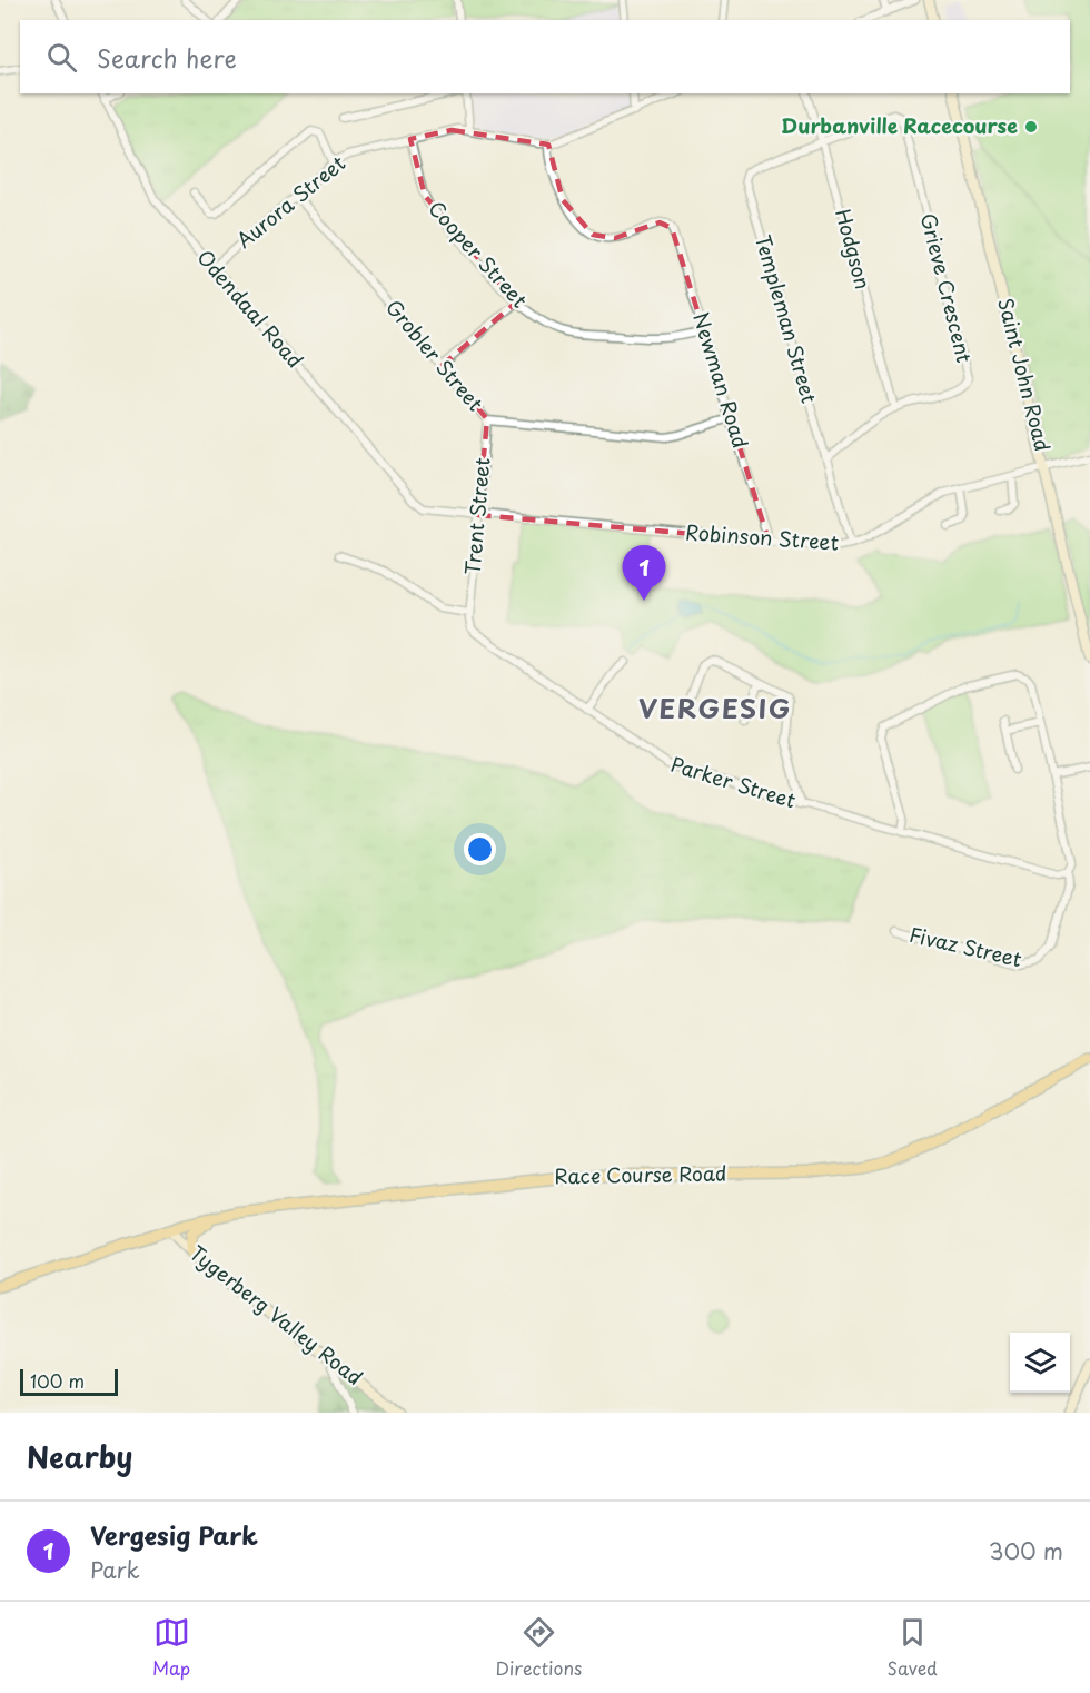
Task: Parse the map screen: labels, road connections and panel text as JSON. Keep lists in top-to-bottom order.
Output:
{
  "streets": {
    "main road": ["Saint John Road", "Race Course Road", "Tygerberg Valley Road"],
    "street": [
      "Aurora Street",
      "Hodgson",
      "Cooper Street",
      "Grieve Crescent",
      "Odendaal Road",
      "Templeman Street",
      "Grobler Street",
      "Newman Road",
      "Trent Street",
      "Robinson Street",
      "Parker Street",
      "Fivaz Street"
    ]
  },
  "crossings": [
    ["Aurora Street", "Cooper Street"],
    ["Aurora Street", "Odendaal Road"],
    ["Aurora Street", "Grobler Street"],
    ["Aurora Street", "Newman Road"],
    ["Hodgson", "Grieve Crescent"],
    ["Hodgson", "Templeman Street"],
    ["Cooper Street", "Newman Road"],
    ["Grieve Crescent", "Templeman Street"],
    ["Odendaal Road", "Robinson Street"],
    ["Templeman Street", "Robinson Street"],
    ["Grobler Street", "Newman Road"],
    ["Grobler Street", "Trent Street"],
    ["Saint John Road", "Robinson Street"],
    ["Newman Road", "Robinson Street"],
    ["Trent Street", "Robinson Street"],
    ["Trent Street", "Parker Street"],
    ["Parker Street", "Fivaz Street"],
    ["Race Course Road", "Tygerberg Valley Road"]
  ],
  "districts": ["VERGESIG"],
  "places": ["Durbanville Racecourse"],
  "scale_bar": "100 m",
  "page": {
    "search": "Search here",
    "pins": "1",
    "scale": "100 m",
    "heading": "Nearby",
    "list": [
      {
        "mark": "1",
        "name": "Vergesig Park",
        "note": "Park",
        "value": "300 m"
      }
    ],
    "nav": ["Map", "Directions", "Saved"]
  }
}
